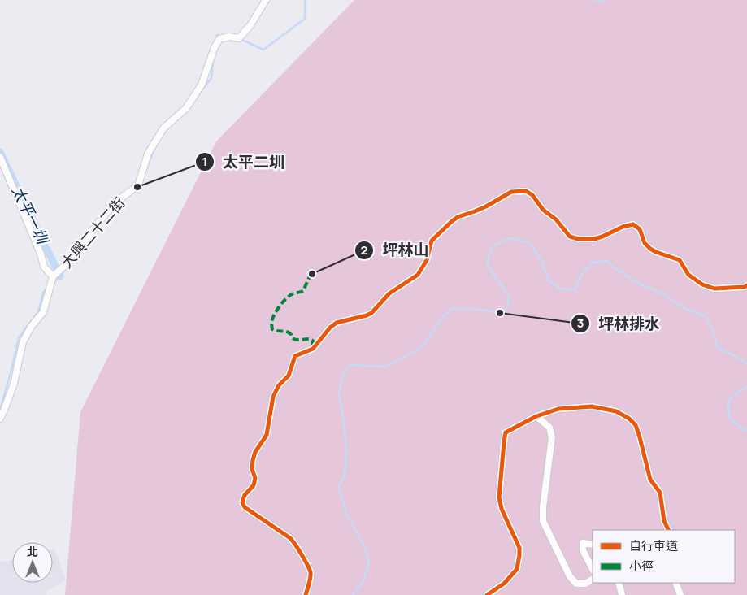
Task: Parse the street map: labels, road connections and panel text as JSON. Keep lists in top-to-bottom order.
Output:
{
  "streets": {
    "street": ["大興二十二街"]
  },
  "water": ["太平一圳"],
  "places": ["太平二圳", "坪林山", "坪林排水"],
  "legend": ["自行車道", "小徑"],
  "north": "top"
}
